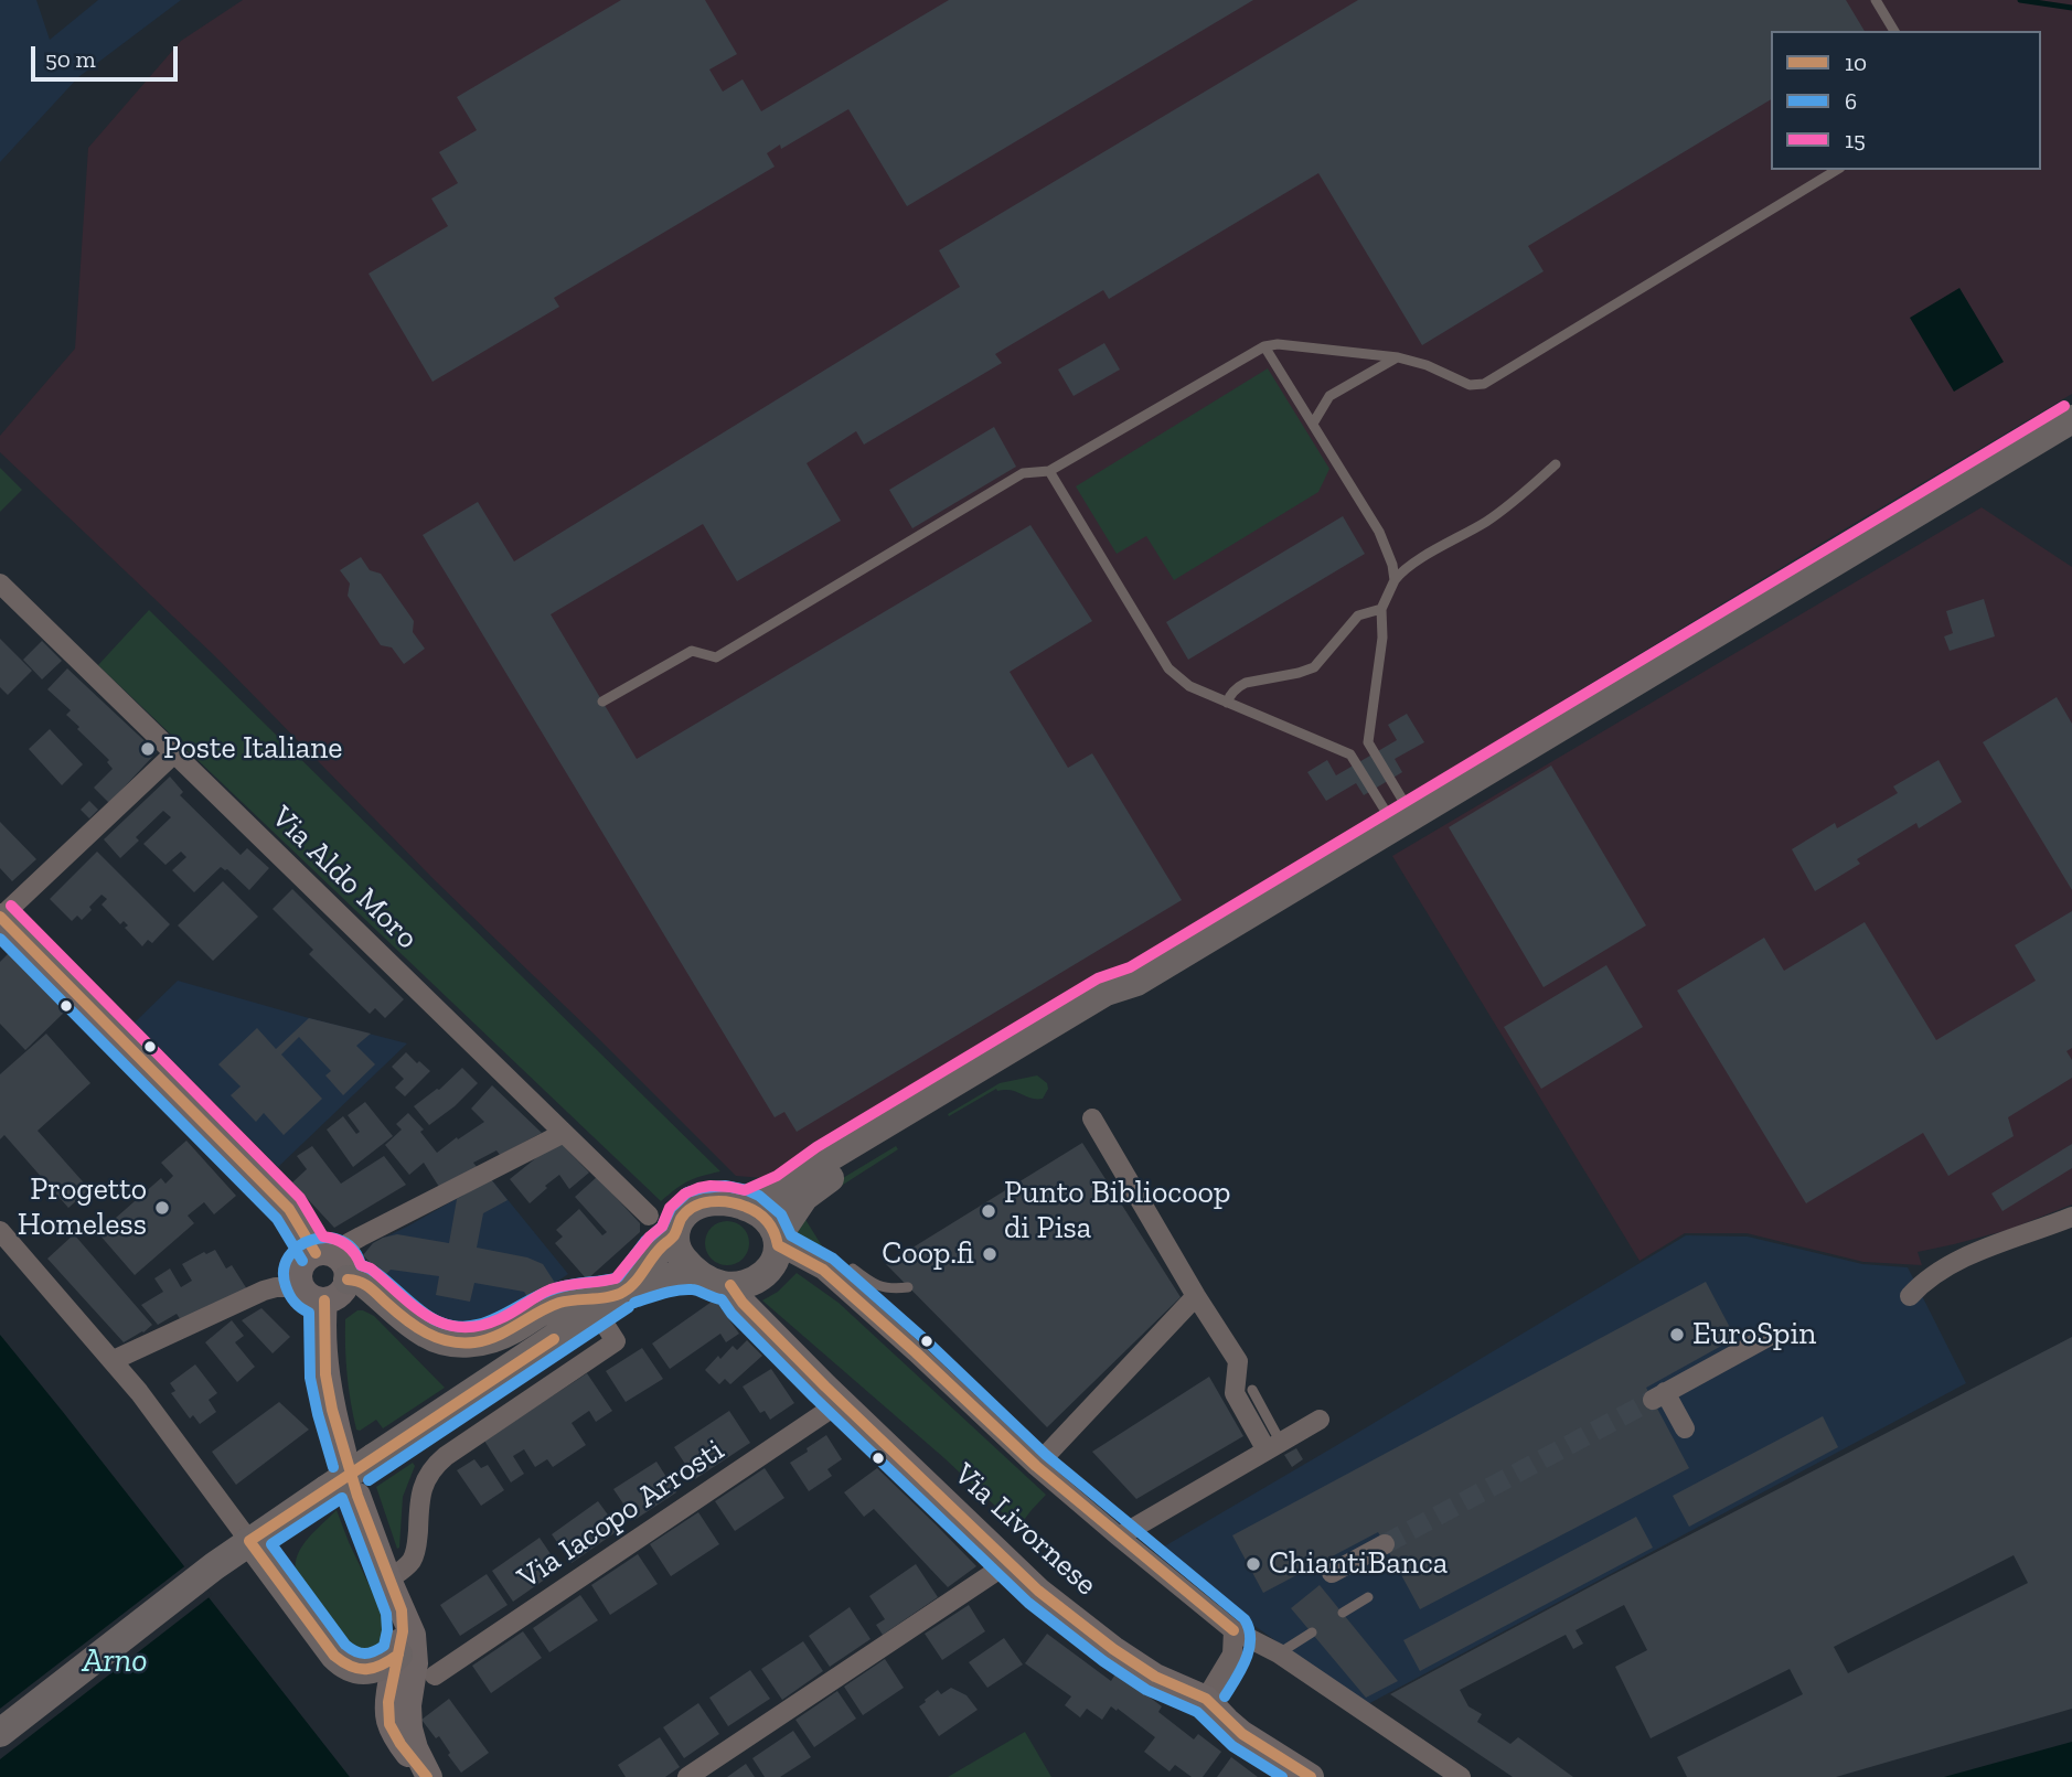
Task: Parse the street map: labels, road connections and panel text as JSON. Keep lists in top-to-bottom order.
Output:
{
  "streets": {
    "main road": ["Via Livornese"],
    "street": ["Via Aldo Moro", "Via Iacopo Arrosti"]
  },
  "crossings": [
    ["Via Iacopo Arrosti", "Via Livornese"]
  ],
  "water": ["Arno"],
  "places": [
    "Poste Italiane",
    "Progetto Homeless",
    "Punto Bibliocoop di Pisa",
    "Coop.fi",
    "EuroSpin",
    "ChiantiBanca"
  ],
  "lines": ["transit line 15", "transit line 10", "transit line 6"],
  "legend": ["10", "6", "15"],
  "scale_bar": "50 m"
}
